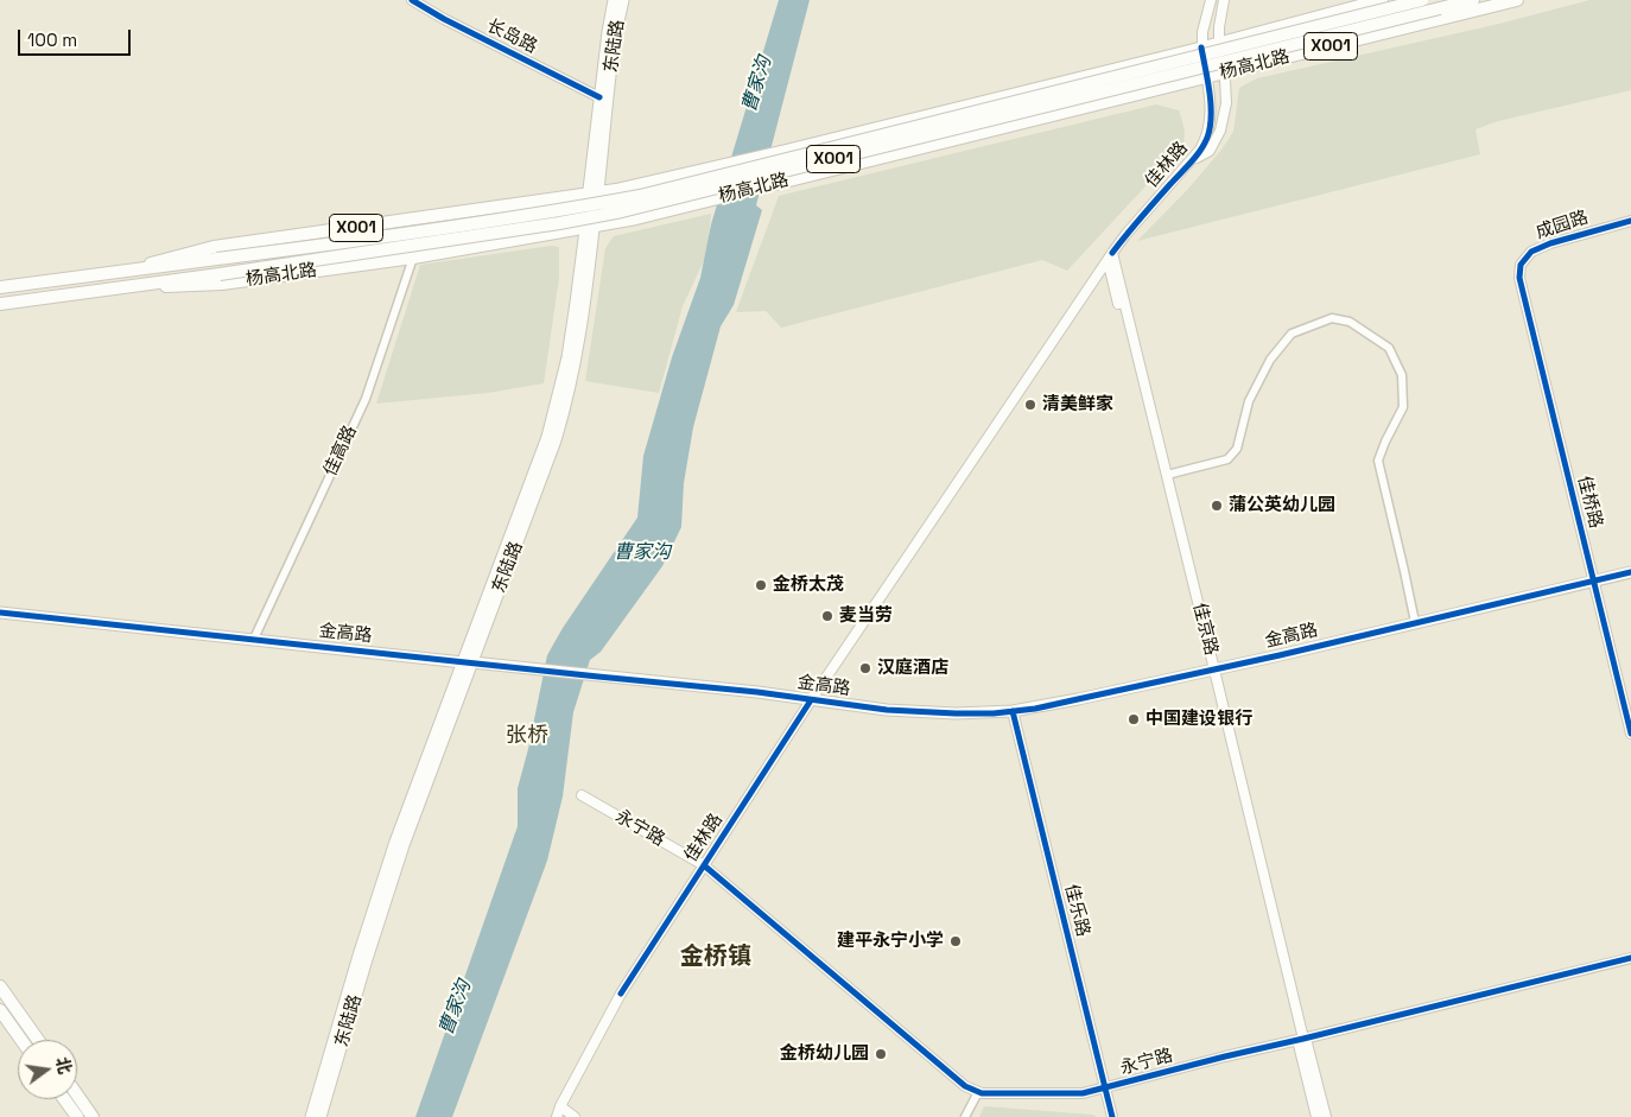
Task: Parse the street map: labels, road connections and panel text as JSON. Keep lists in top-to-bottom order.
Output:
{
  "streets": {
    "main road": [
      "东陆路",
      "X001",
      "杨高北路",
      "金高路"
    ],
    "street": [
      "长岛路",
      "佳林路",
      "成园路",
      "佳高路",
      "佳桥路",
      "佳京路",
      "永宁路",
      "佳乐路"
    ]
  },
  "crossings": [
    ["长岛路", "东陆路"],
    ["东陆路", "杨高北路"],
    ["东陆路", "金高路"],
    ["杨高北路", "佳林路"],
    ["杨高北路", "佳高路"],
    ["佳林路", "佳京路"],
    ["佳林路", "金高路"],
    ["佳林路", "永宁路"],
    ["成园路", "佳桥路"],
    ["佳高路", "金高路"],
    ["佳桥路", "金高路"],
    ["佳京路", "金高路"],
    ["佳京路", "永宁路"],
    ["金高路", "佳乐路"],
    ["永宁路", "佳乐路"]
  ],
  "districts": ["张桥", "金桥镇"],
  "water": ["曹家沟"],
  "places": [
    "清美鲜家",
    "蒲公英幼儿园",
    "金桥太茂",
    "麦当劳",
    "汉庭酒店",
    "中国建设银行",
    "建平永宁小学",
    "金桥幼儿园"
  ],
  "scale_bar": "100 m",
  "north": "right"
}
